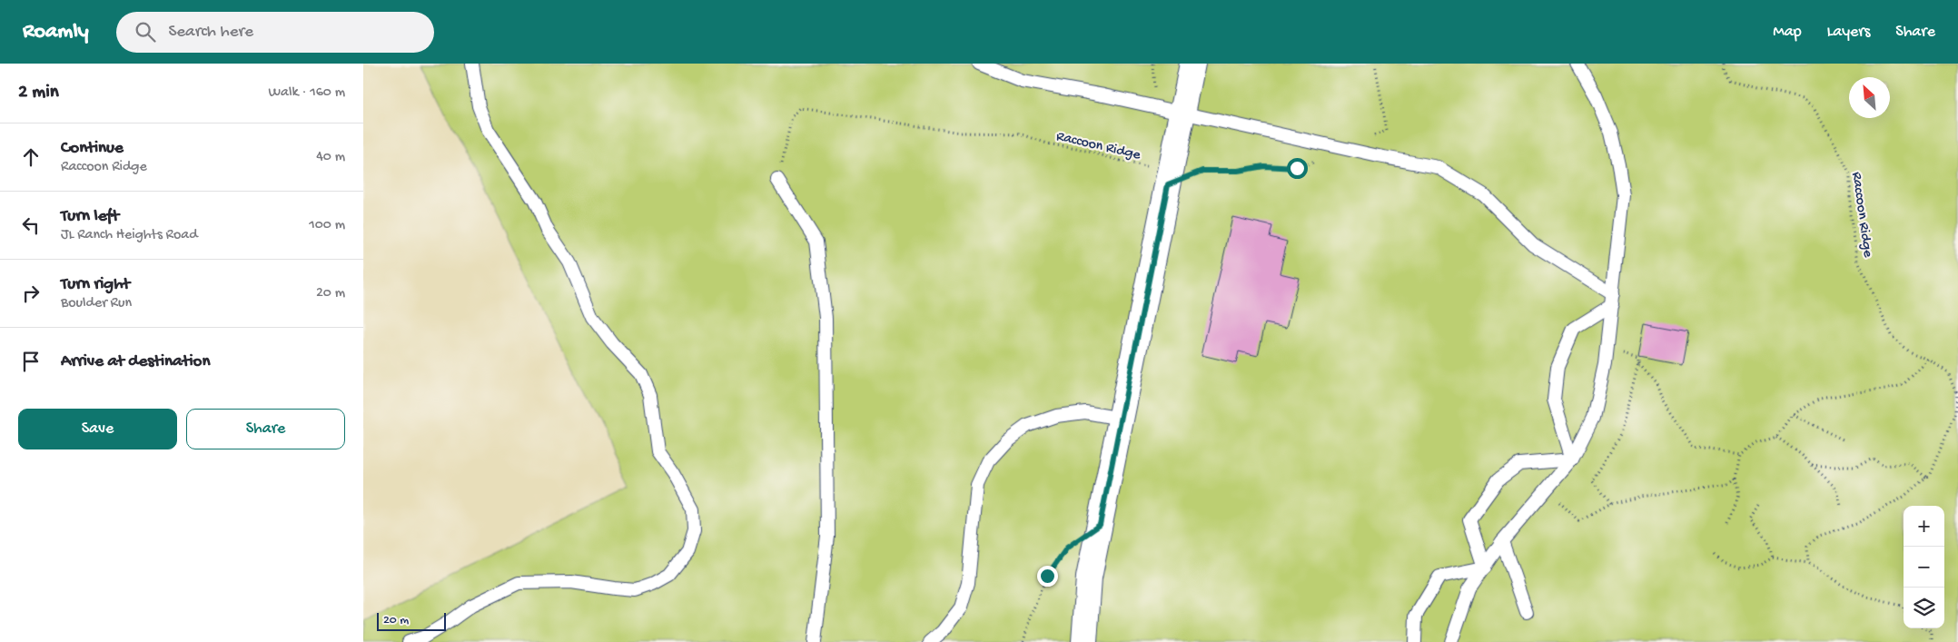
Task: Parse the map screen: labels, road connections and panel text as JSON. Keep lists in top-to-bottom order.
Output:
{
  "streets": {
    "path": ["Raccoon Ridge"]
  },
  "scale_bar": "20 m",
  "north": "top left",
  "page": {
    "header": "Roamly",
    "search": "Search here",
    "nav": ["Map", "Layers", "Share"],
    "heading": ["2 min", "Walk · 160 m"],
    "list": [
      ["Continue", "Raccoon Ridge", "40 m"],
      ["Turn left", "JL Ranch Heights Road", "100 m"],
      ["Turn right", "Boulder Run", "20 m"],
      "Arrive at destination"
    ],
    "buttons": ["Save", "Share"],
    "map_buttons": ["+", "−"],
    "scale": "20 m"
  }
}
